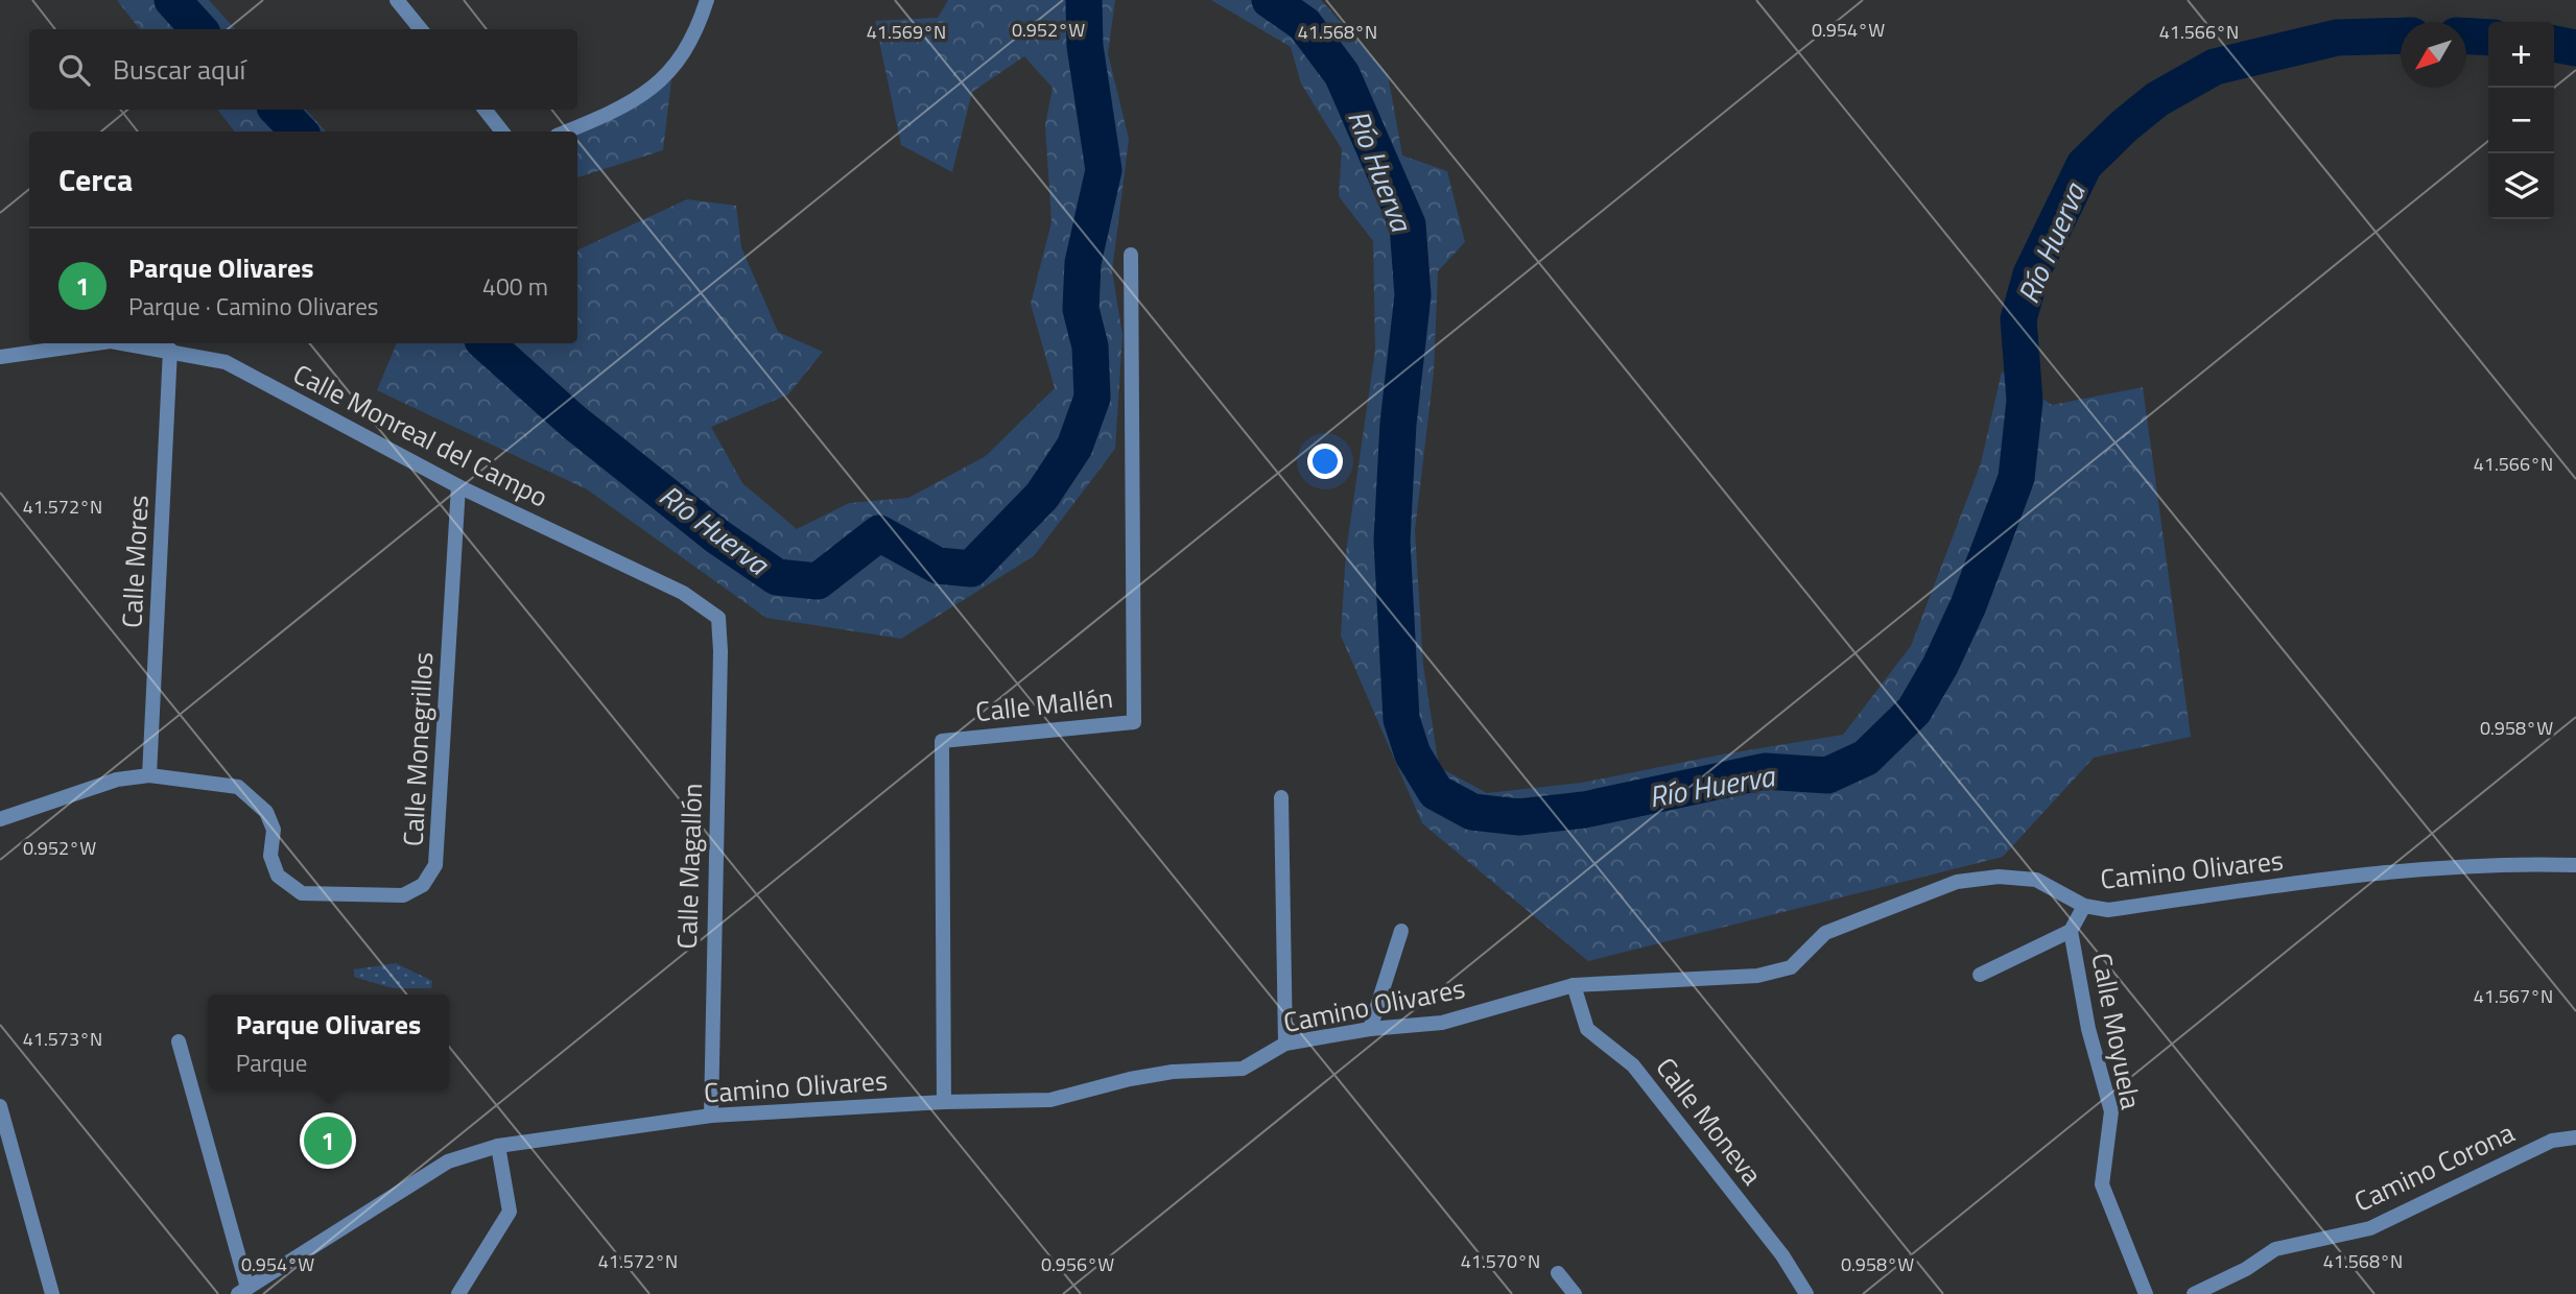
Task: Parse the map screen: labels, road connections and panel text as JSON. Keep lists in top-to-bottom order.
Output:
{
  "streets": {
    "street": [
      "Calle Monreal del Campo",
      "Calle Mores",
      "Calle Mallén",
      "Calle Monegrillos",
      "Calle Magallón",
      "Camino Olivares",
      "Calle Moyuela",
      "Calle Moneva",
      "Camino Corona"
    ]
  },
  "crossings": [
    ["Calle Monreal del Campo", "Calle Mores"],
    ["Calle Monreal del Campo", "Calle Monegrillos"],
    ["Calle Monreal del Campo", "Calle Magallón"],
    ["Calle Mores", "Calle Monegrillos"],
    ["Calle Mallén", "Camino Olivares"],
    ["Calle Magallón", "Camino Olivares"],
    ["Camino Olivares", "Calle Moyuela"],
    ["Camino Olivares", "Calle Moneva"]
  ],
  "water": ["Río Huerva"],
  "north": "bottom left",
  "page": {
    "map_buttons": ["+", "−"],
    "search": "Buscar aquí",
    "heading": "Cerca",
    "list": [
      {
        "mark": "1",
        "name": "Parque Olivares",
        "note": "Parque · Camino Olivares",
        "value": "400 m"
      }
    ],
    "popup": ["Parque Olivares", "Parque"],
    "pins": "1"
  },
  "coordinates": [
    "0.952°W",
    "0.954°W",
    "41.569°N",
    "41.568°N",
    "41.566°N",
    "41.572°N",
    "0.958°W",
    "41.567°N",
    "41.573°N",
    "41.570°N",
    "0.956°W"
  ]
}
